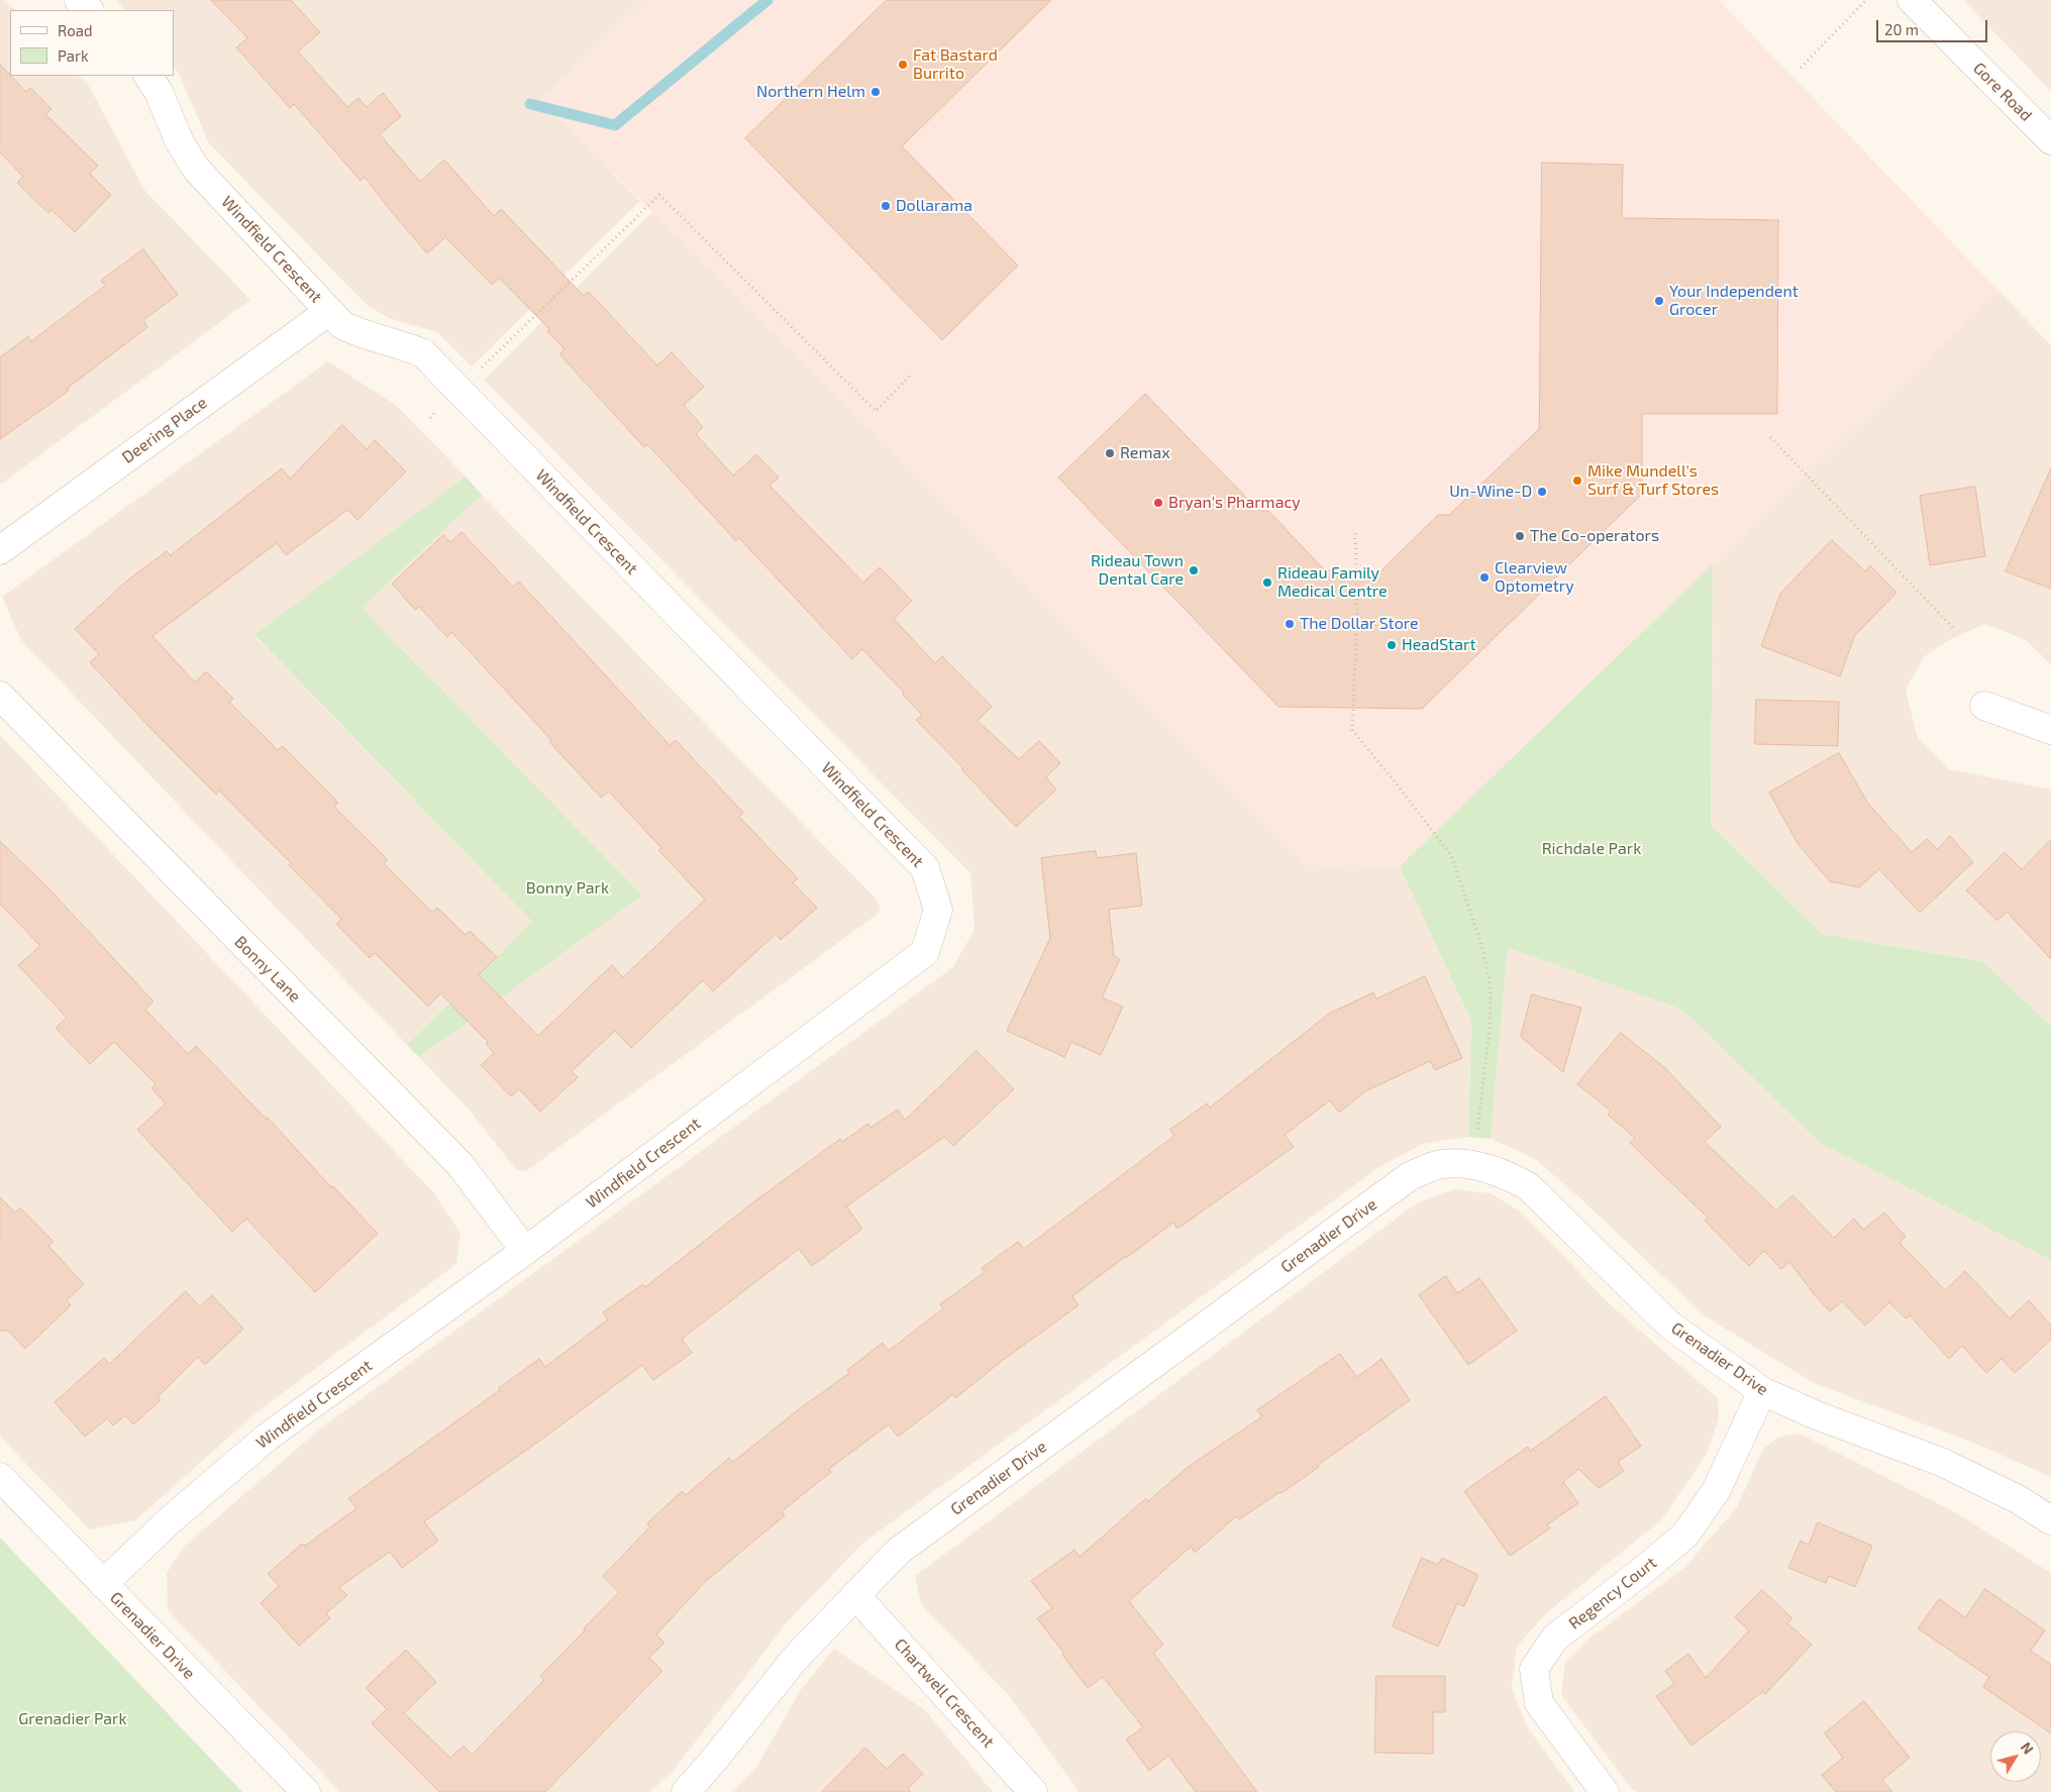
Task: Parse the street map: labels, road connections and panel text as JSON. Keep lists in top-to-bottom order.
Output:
{
  "streets": {
    "street": [
      "Gore Road",
      "Windfield Crescent",
      "Deering Place",
      "Bonny Lane",
      "Grenadier Drive",
      "Regency Court",
      "Chartwell Crescent"
    ]
  },
  "crossings": [
    ["Windfield Crescent", "Deering Place"],
    ["Windfield Crescent", "Bonny Lane"],
    ["Windfield Crescent", "Grenadier Drive"],
    ["Grenadier Drive", "Regency Court"],
    ["Grenadier Drive", "Chartwell Crescent"]
  ],
  "parks": ["Richdale Park", "Bonny Park", "Grenadier Park"],
  "places": [
    "Fat Bastard Burrito",
    "Northern Helm",
    "Dollarama",
    "Your Independent Grocer",
    "Remax",
    "Mike Mundell's Surf & Turf Stores",
    "Un-Wine-D",
    "Bryan's Pharmacy",
    "The Co-operators",
    "Rideau Town Dental Care",
    "Clearview Optometry",
    "Rideau Family Medical Centre",
    "The Dollar Store",
    "HeadStart"
  ],
  "legend": ["Road", "Park"],
  "scale_bar": "20 m",
  "north": "top right"
}
